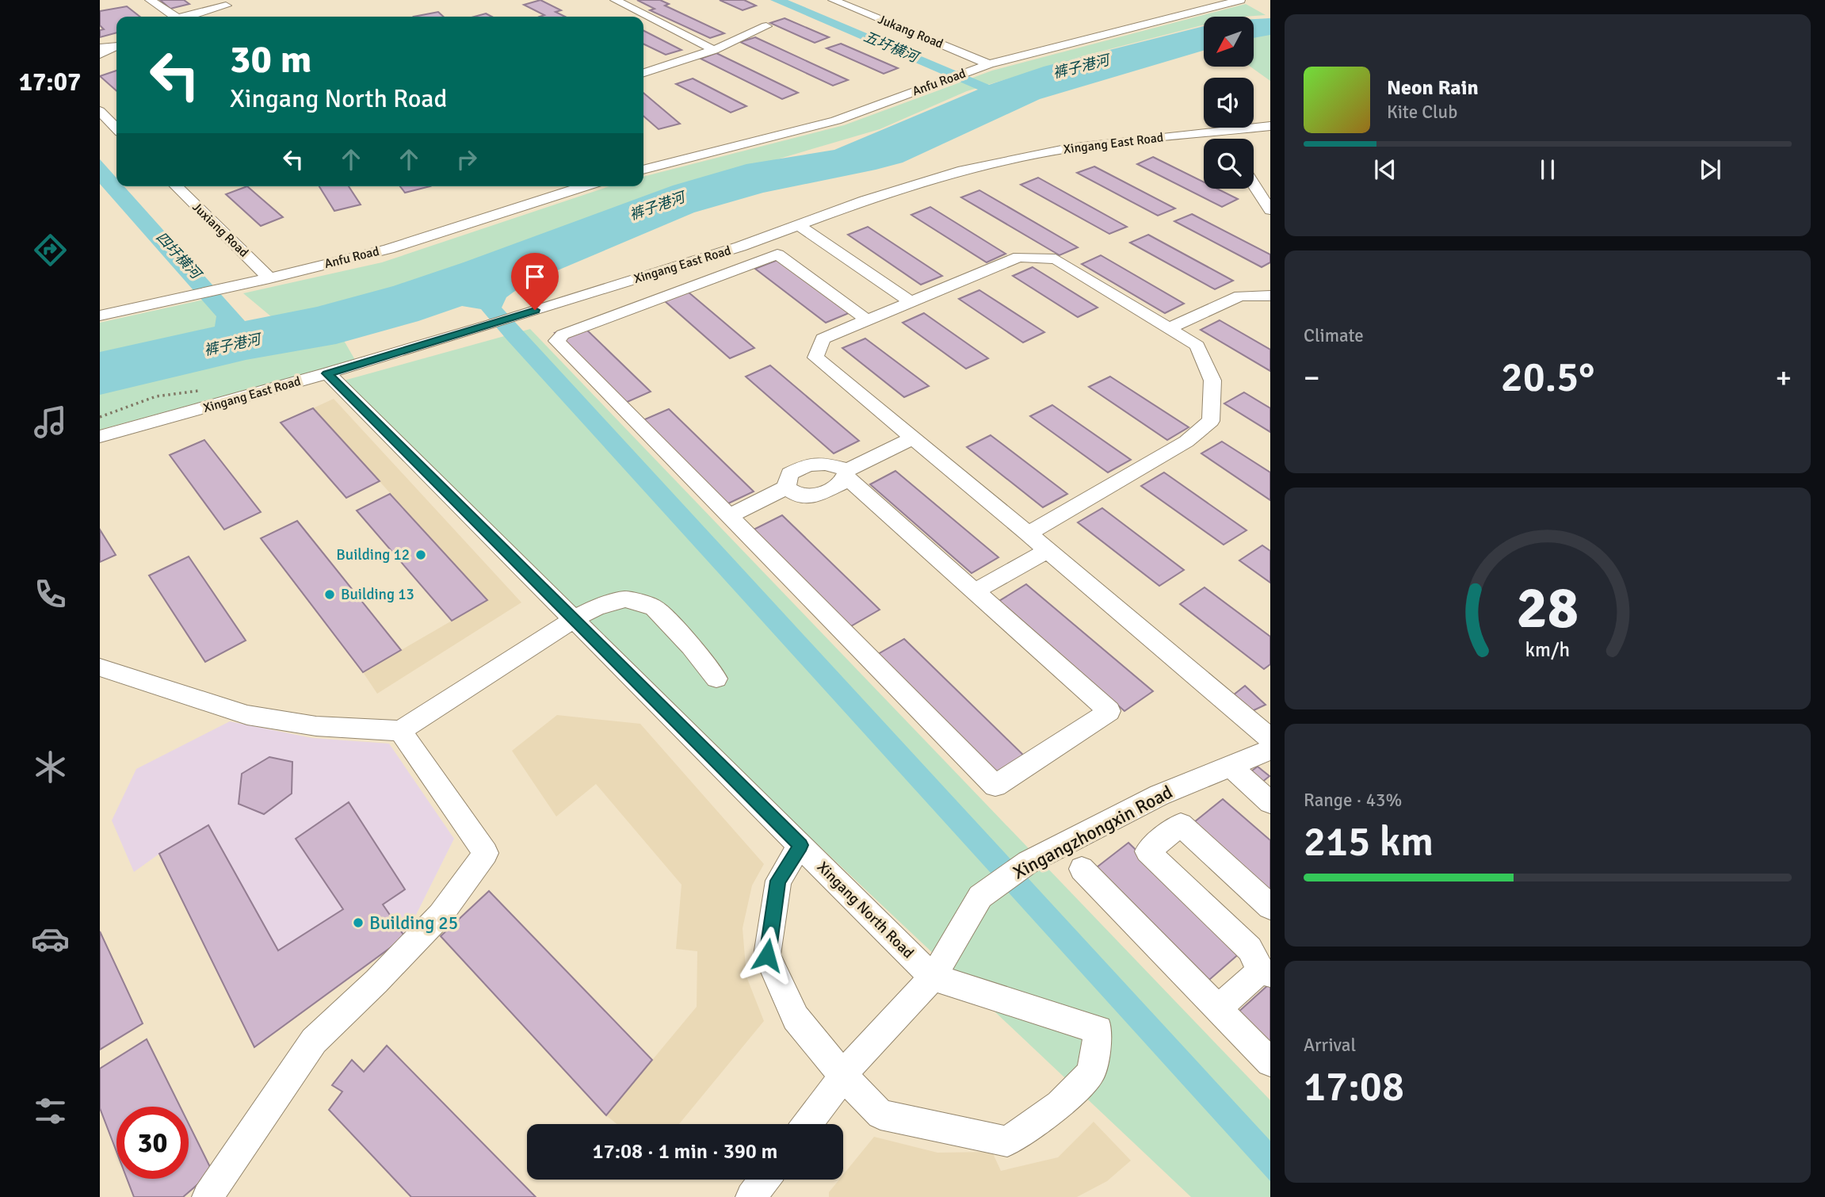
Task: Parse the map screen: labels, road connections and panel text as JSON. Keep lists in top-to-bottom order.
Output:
{
  "streets": {
    "street": [
      "Jukang Road",
      "Anfu Road",
      "Xingang East Road",
      "Juxiang Road",
      "Xingangzhongxin Road",
      "Xingang North Road"
    ]
  },
  "crossings": [
    ["Jukang Road", "Anfu Road"],
    ["Anfu Road", "Juxiang Road"],
    ["Xingang East Road", "Xingang North Road"],
    ["Xingangzhongxin Road", "Xingang North Road"]
  ],
  "water": ["五圩横河", "裤子港河", "四圩横河"],
  "places": ["Building 12", "Building 13", "Building 25"],
  "north": "bottom left",
  "page": {
    "tabs": "17:07",
    "turn": ["30 m", "Xingang North Road"],
    "song": ["Neon Rain", "Kite Club"],
    "tile": [
      "Climate",
      ["Range · 43%", "215 km"],
      ["Arrival", "17:08"]
    ],
    "heat": ["−", "20.5°", "+"],
    "limit": "30",
    "trip": "17:08 · 1 min · 390 m",
    "gauge": ["28", "km/h"]
  }
}
